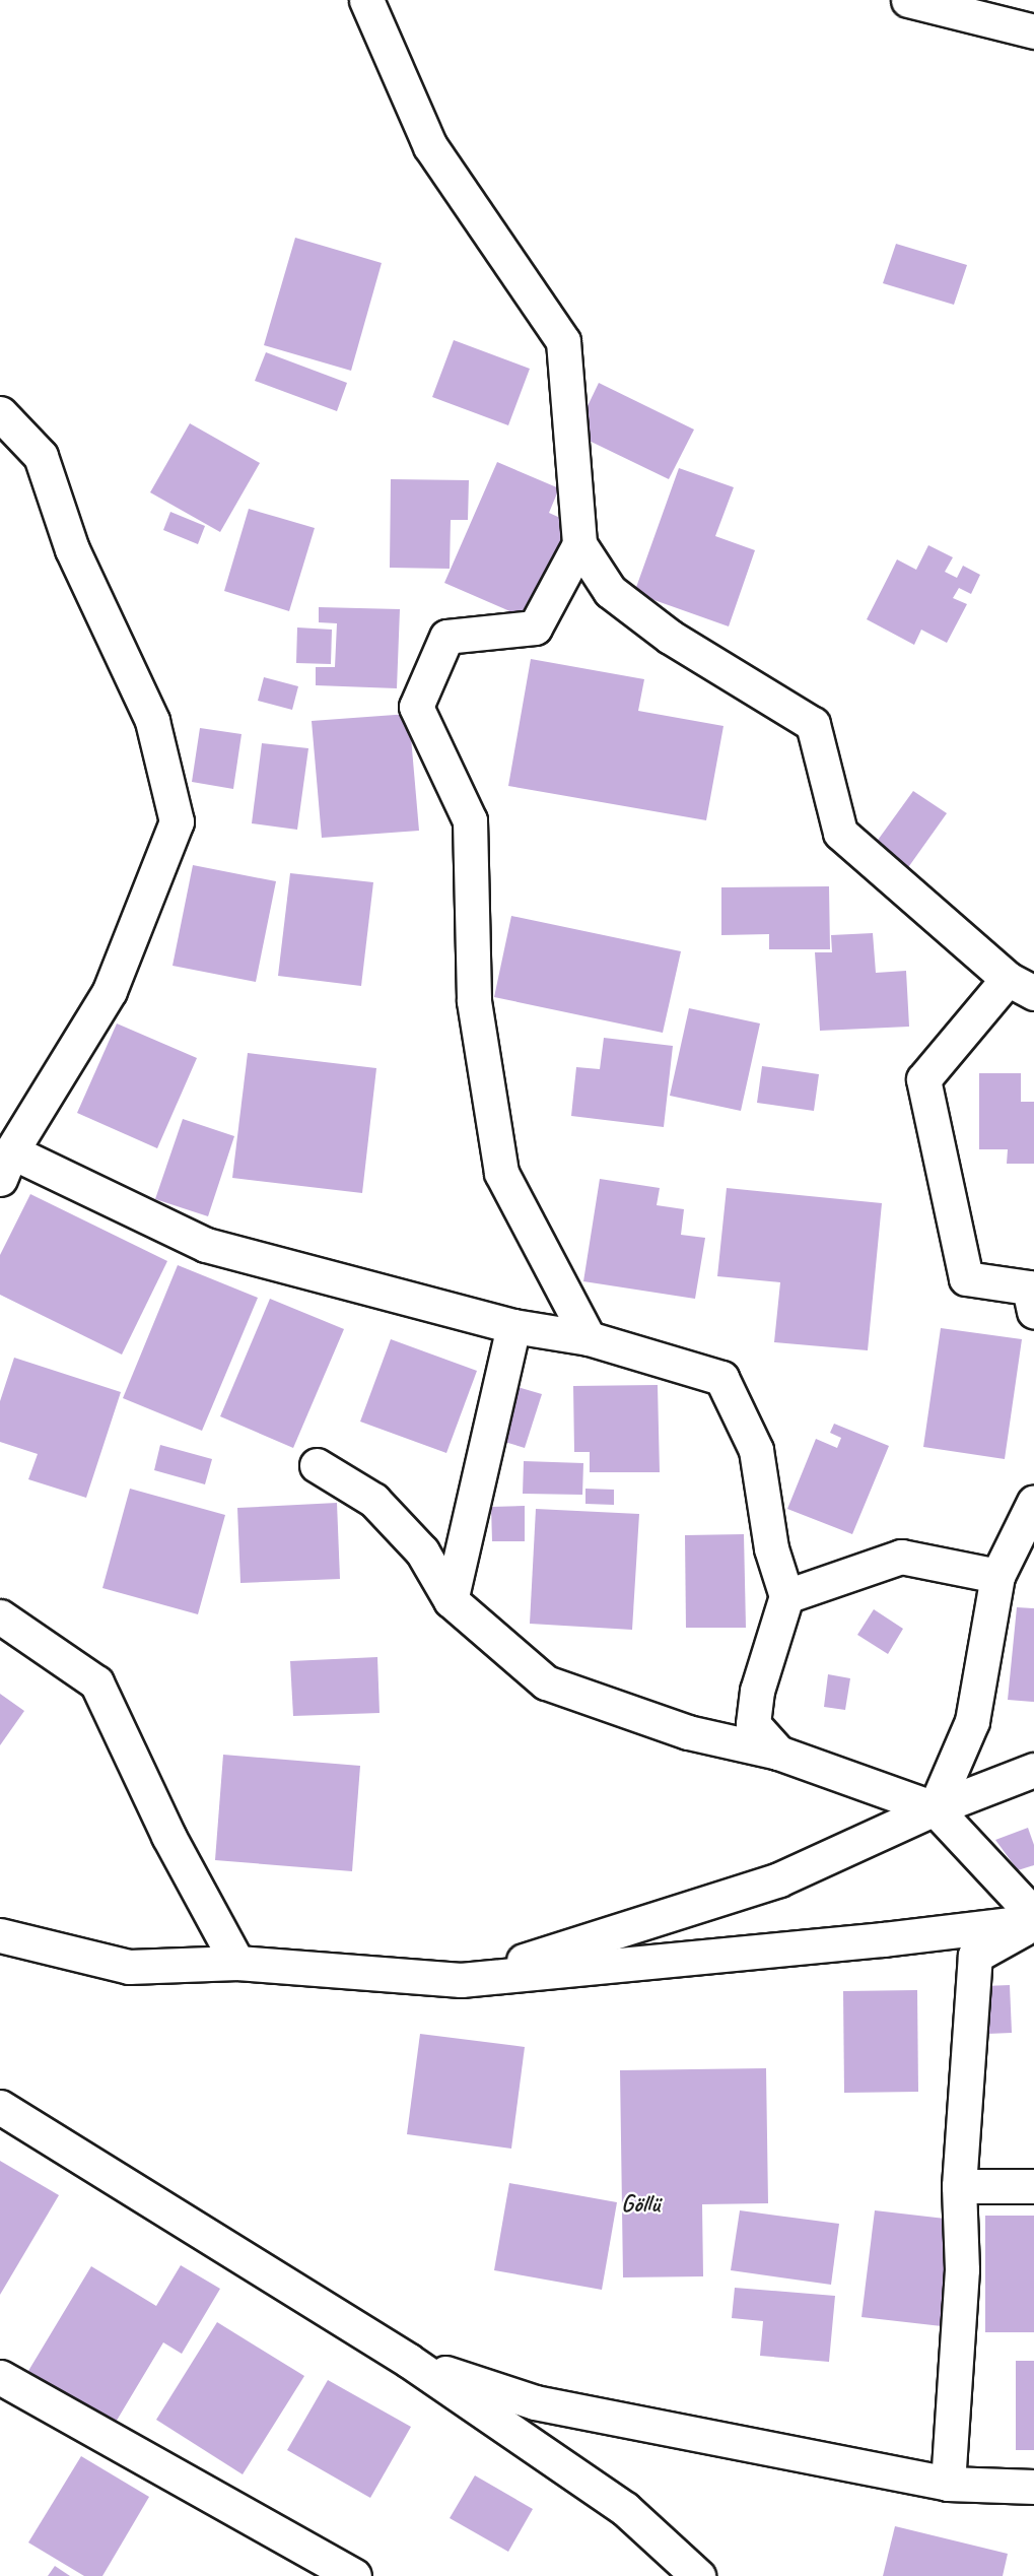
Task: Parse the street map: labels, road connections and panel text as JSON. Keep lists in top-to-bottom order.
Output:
{
  "districts": ["Göllü"]
}
